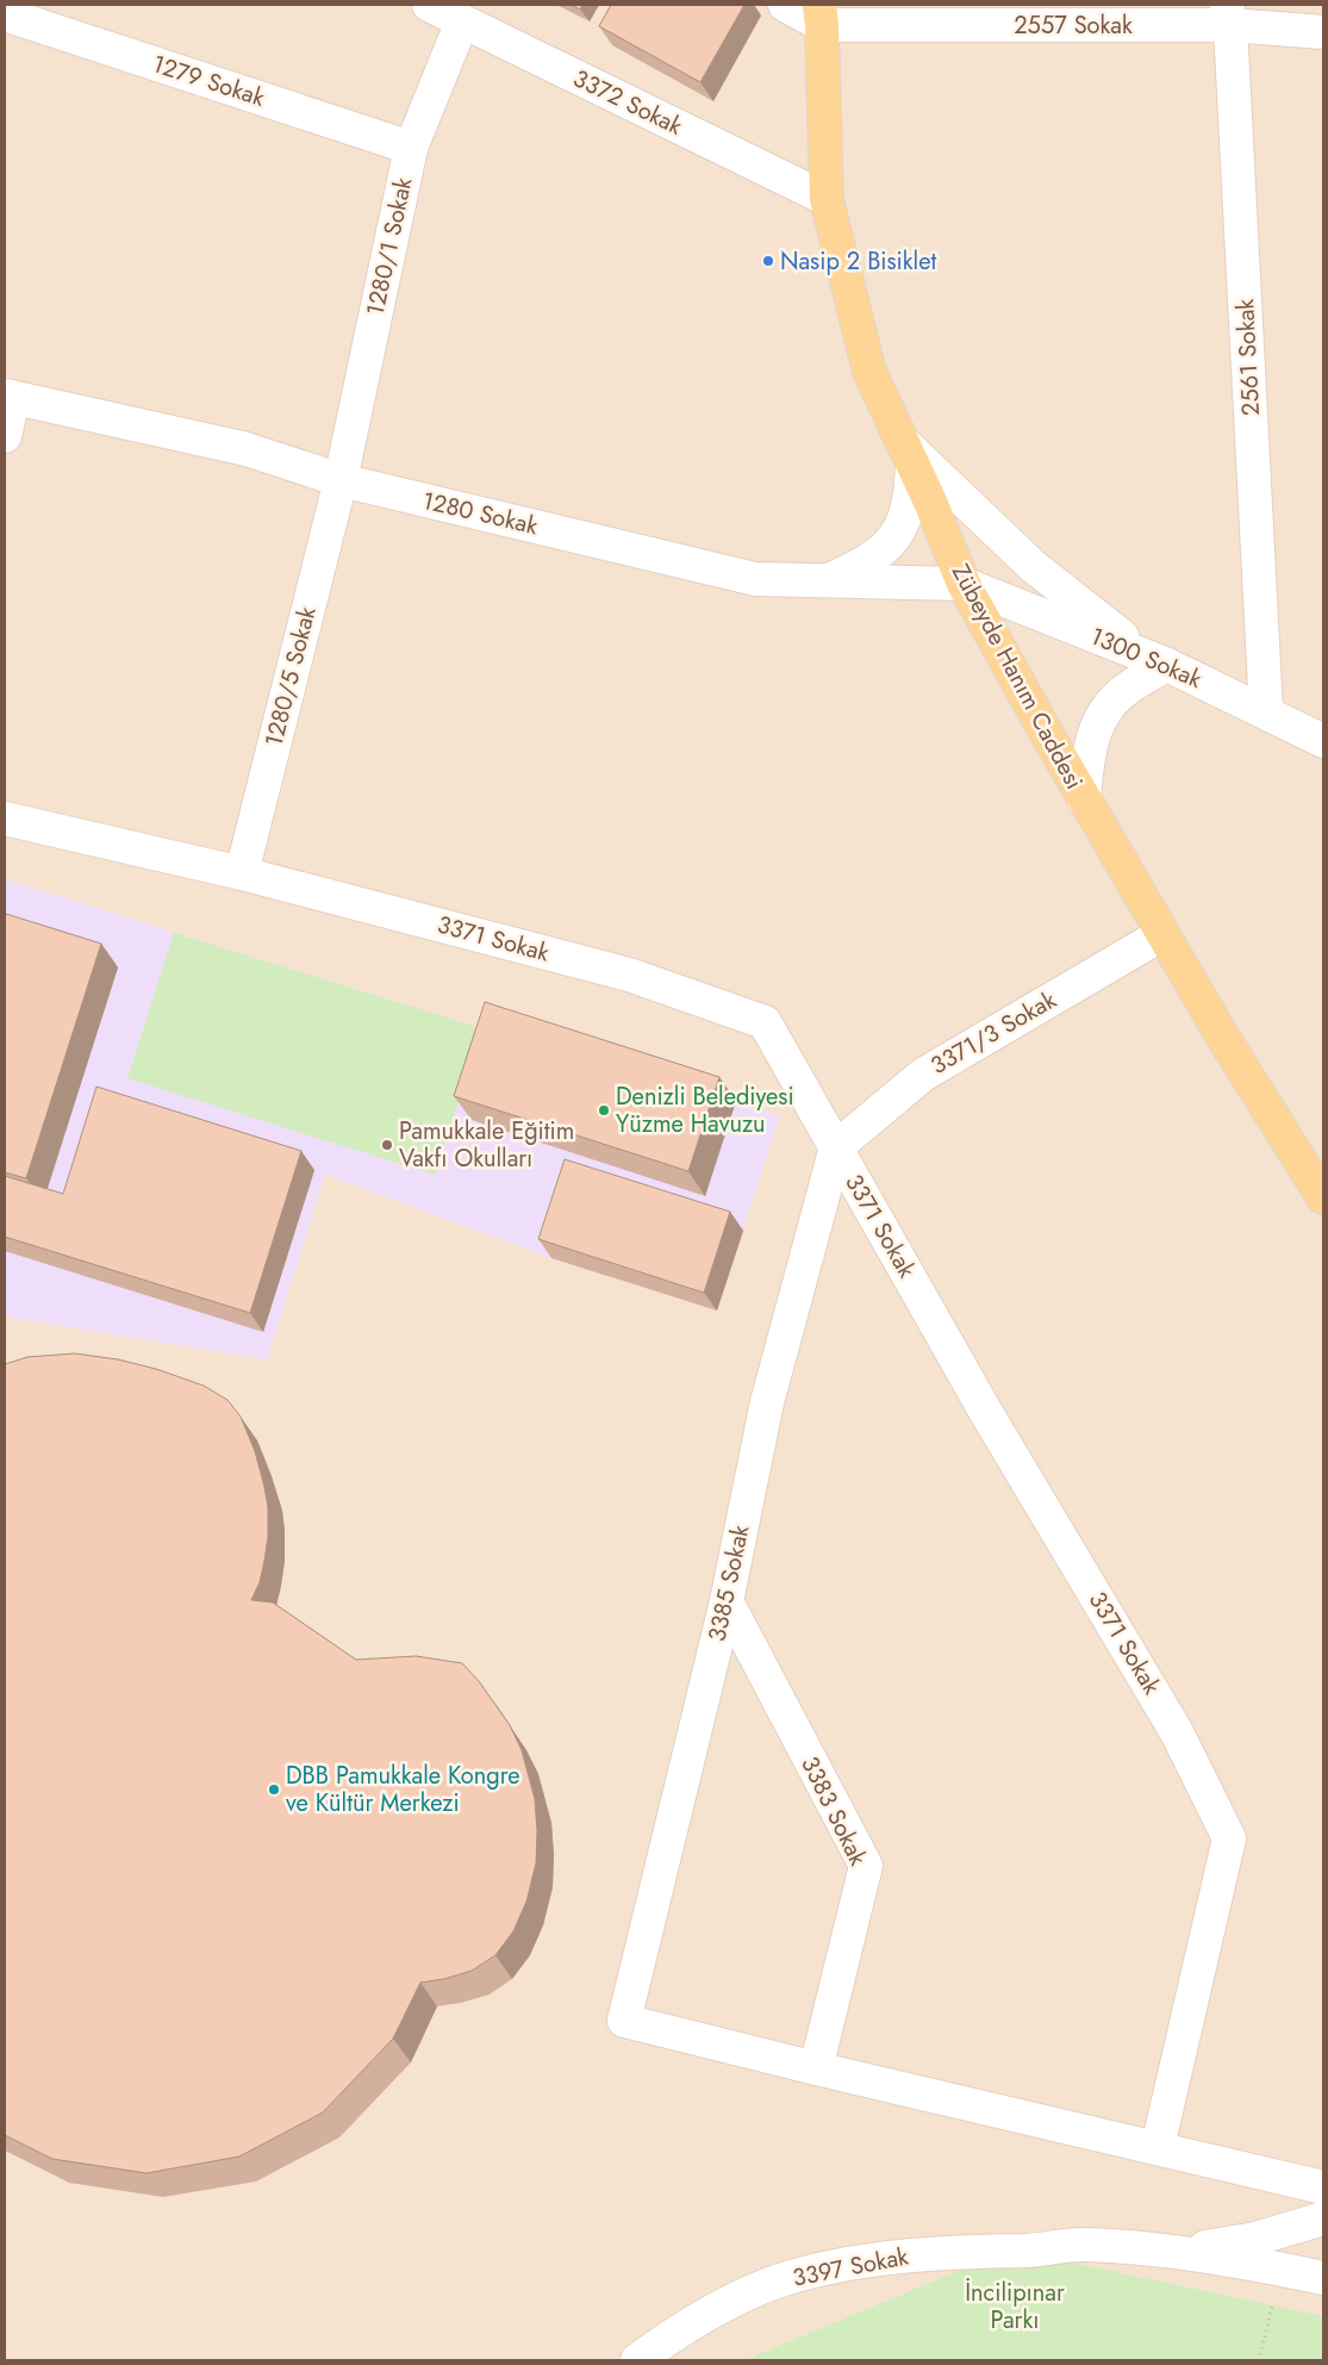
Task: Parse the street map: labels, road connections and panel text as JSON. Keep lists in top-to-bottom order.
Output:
{
  "streets": {
    "main road": ["Zübeyde Hanım Caddesi"],
    "street": [
      "2557 Sokak",
      "1279 Sokak",
      "3372 Sokak",
      "1280/1 Sokak",
      "2561 Sokak",
      "1280 Sokak",
      "1300 Sokak",
      "1280/5 Sokak",
      "3371 Sokak",
      "3371/3 Sokak",
      "3385 Sokak",
      "3383 Sokak",
      "3397 Sokak"
    ]
  },
  "crossings": [
    ["2557 Sokak", "2561 Sokak"],
    ["2557 Sokak", "Zübeyde Hanım Caddesi"],
    ["1279 Sokak", "1280/1 Sokak"],
    ["3372 Sokak", "1280/1 Sokak"],
    ["3372 Sokak", "Zübeyde Hanım Caddesi"],
    ["1280/1 Sokak", "1280 Sokak"],
    ["1280/1 Sokak", "1280/5 Sokak"],
    ["2561 Sokak", "1300 Sokak"],
    ["1280 Sokak", "1300 Sokak"],
    ["1280 Sokak", "1280/5 Sokak"],
    ["1280 Sokak", "Zübeyde Hanım Caddesi"],
    ["1300 Sokak", "Zübeyde Hanım Caddesi"],
    ["1280/5 Sokak", "3371 Sokak"],
    ["Zübeyde Hanım Caddesi", "3371/3 Sokak"],
    ["3371 Sokak", "3371/3 Sokak"],
    ["3371 Sokak", "3385 Sokak"],
    ["3371/3 Sokak", "3385 Sokak"],
    ["3385 Sokak", "3383 Sokak"]
  ],
  "parks": ["İncilipınar Parkı"],
  "places": [
    "Nasip 2 Bisiklet",
    "Denizli Belediyesi Yüzme Havuzu",
    "Pamukkale Eğitim Vakfı Okulları",
    "DBB Pamukkale Kongre ve Kültür Merkezi"
  ]
}
